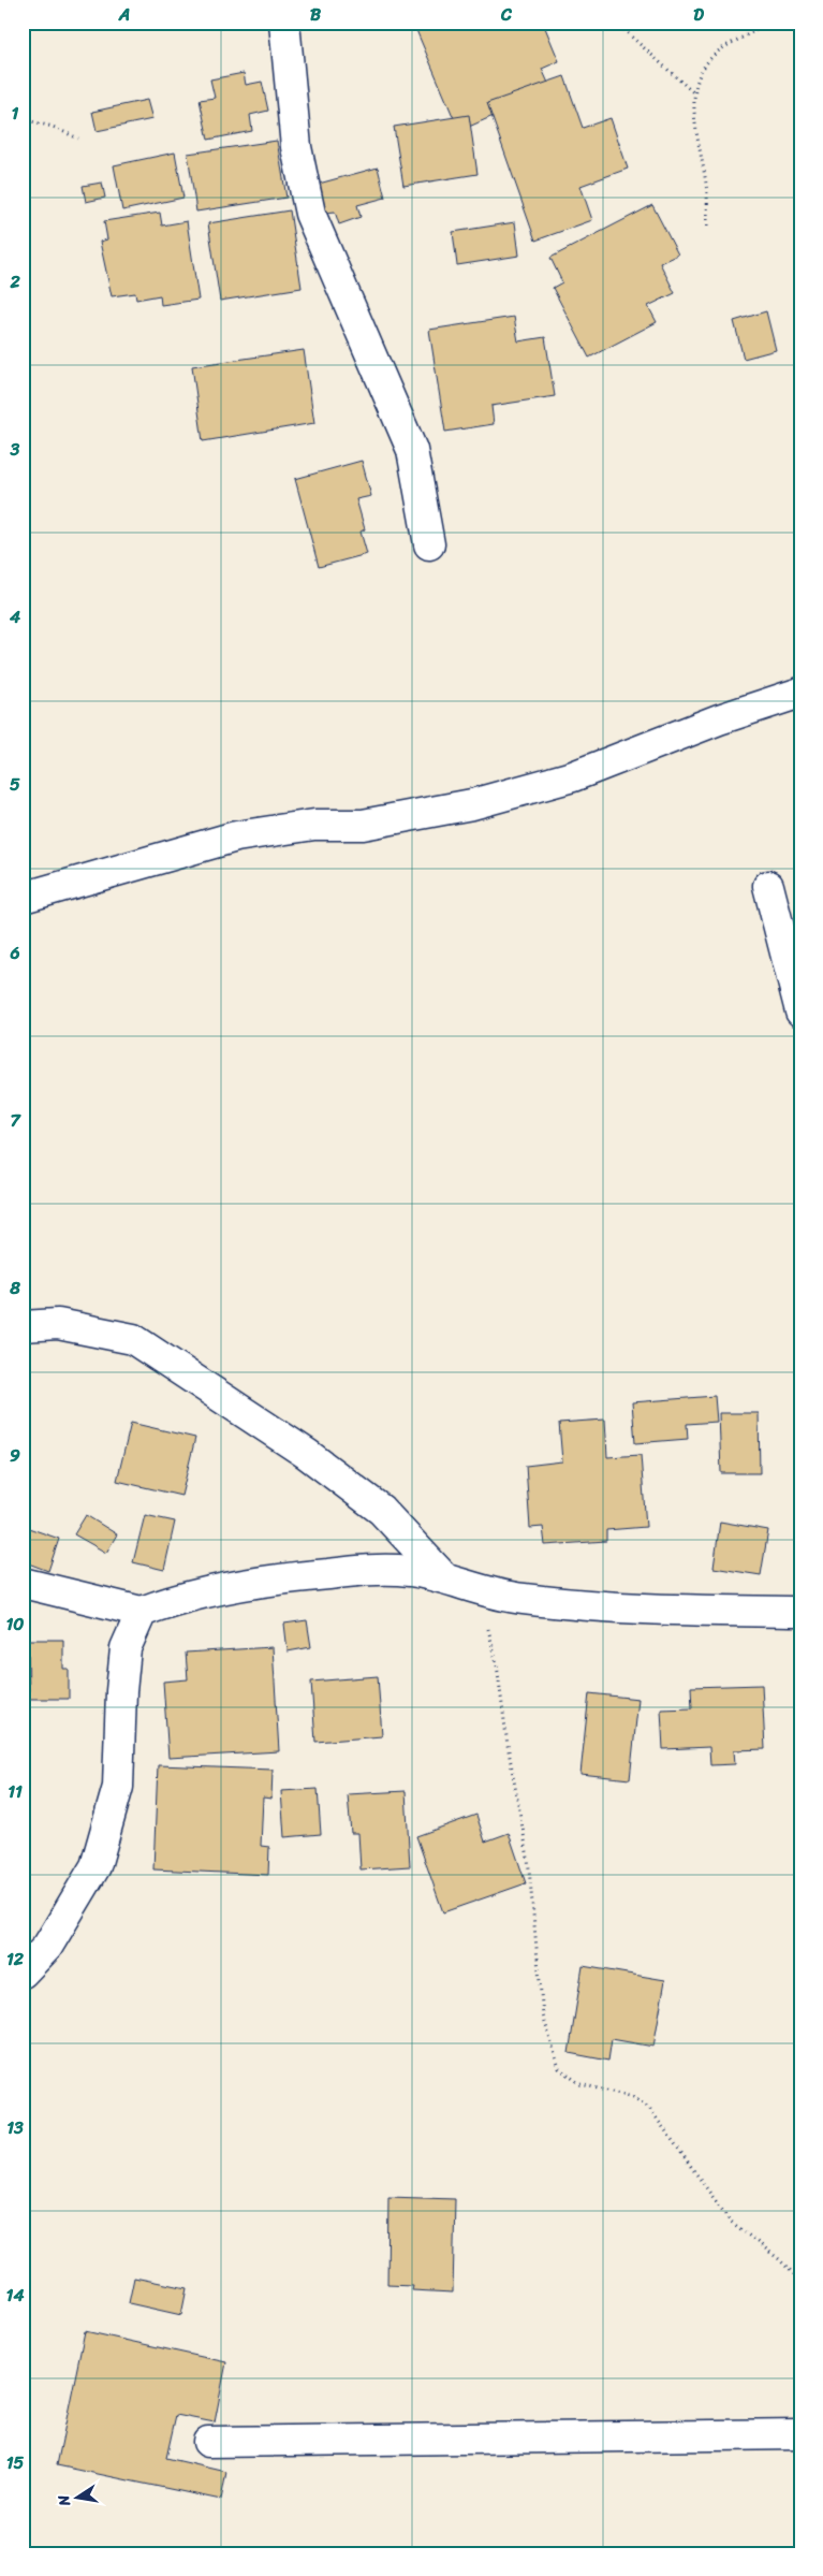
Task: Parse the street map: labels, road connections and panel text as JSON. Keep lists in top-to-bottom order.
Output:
{
  "north": "left",
  "grid": {
    "columns": [
      "A",
      "B",
      "C",
      "D"
    ],
    "rows": [
      "1",
      "2",
      "3",
      "4",
      "5",
      "6",
      "7",
      "8",
      "9",
      "10",
      "11",
      "12",
      "13",
      "14",
      "15"
    ]
  }
}
